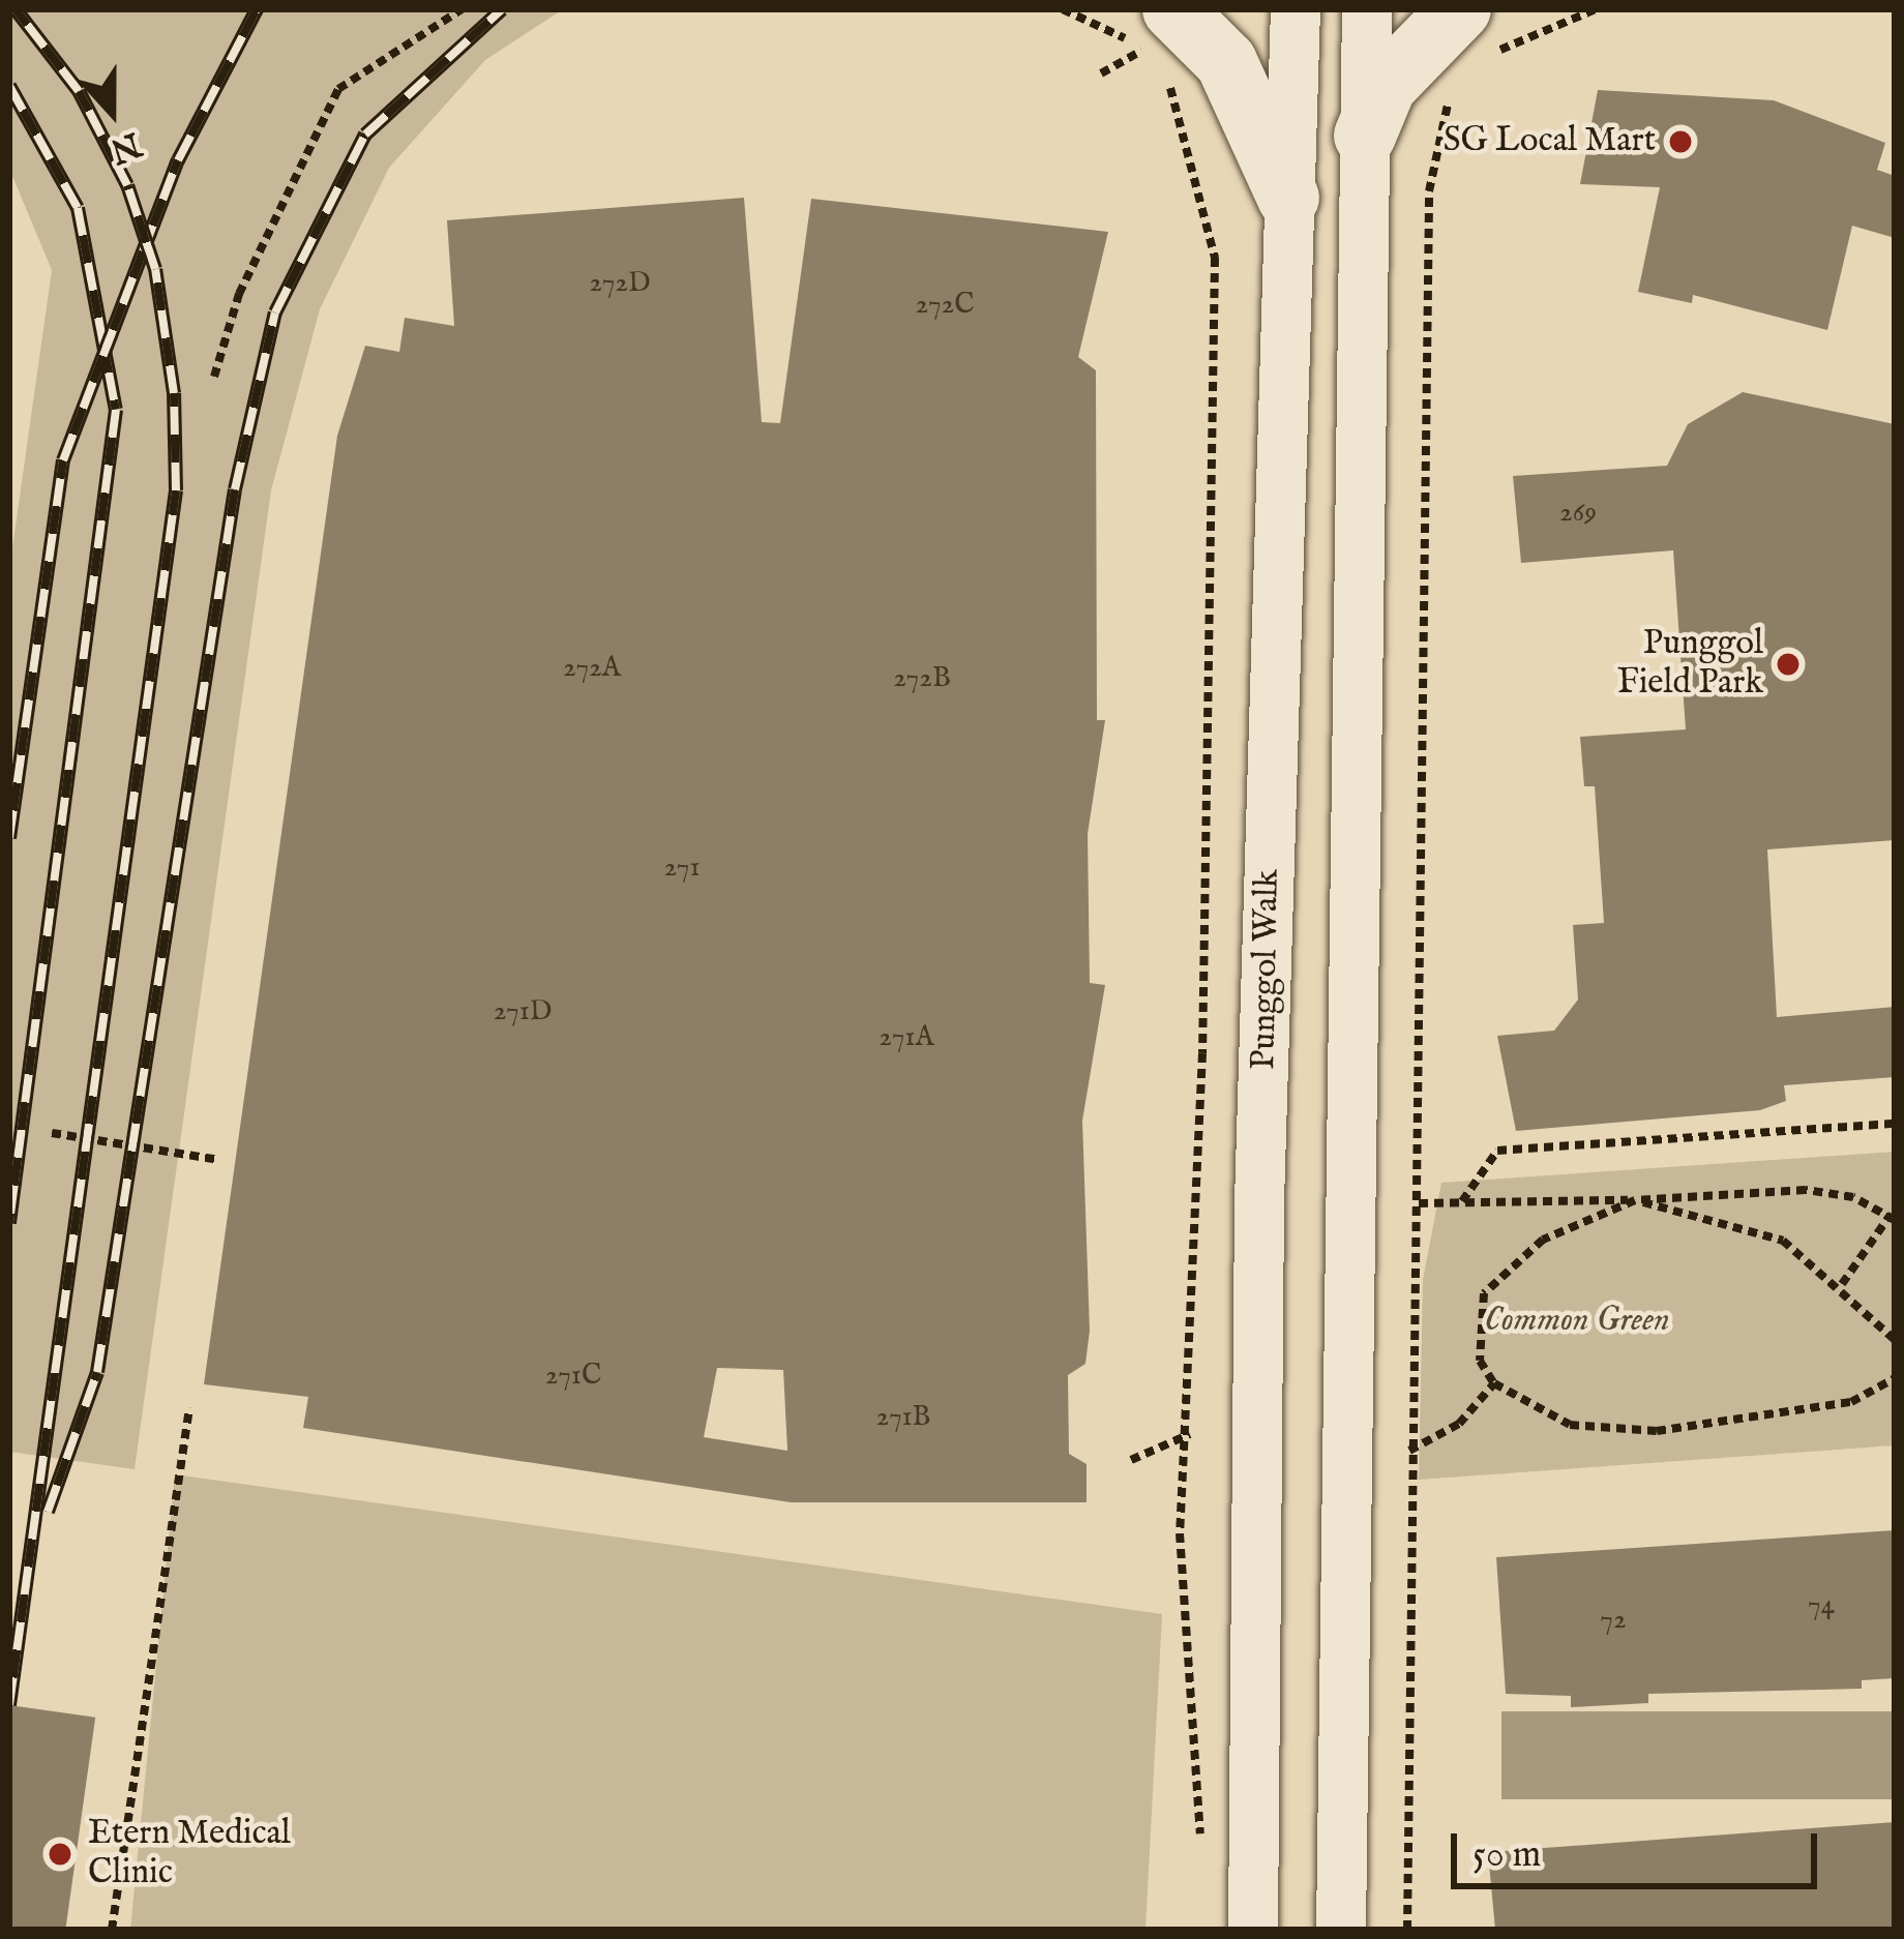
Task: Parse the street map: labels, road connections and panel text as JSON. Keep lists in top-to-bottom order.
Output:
{
  "streets": {
    "street": ["Punggol Walk"]
  },
  "parks": ["Common Green"],
  "places": ["SG Local Mart", "Punggol Field Park", "Etern Medical Clinic"],
  "house_numbers": [
    "272D",
    "272C",
    "269",
    "272A",
    "272B",
    "271",
    "271D",
    "271A",
    "271C",
    "271B",
    "74",
    "72"
  ],
  "scale_bar": "50 m",
  "north": "bottom"
}
